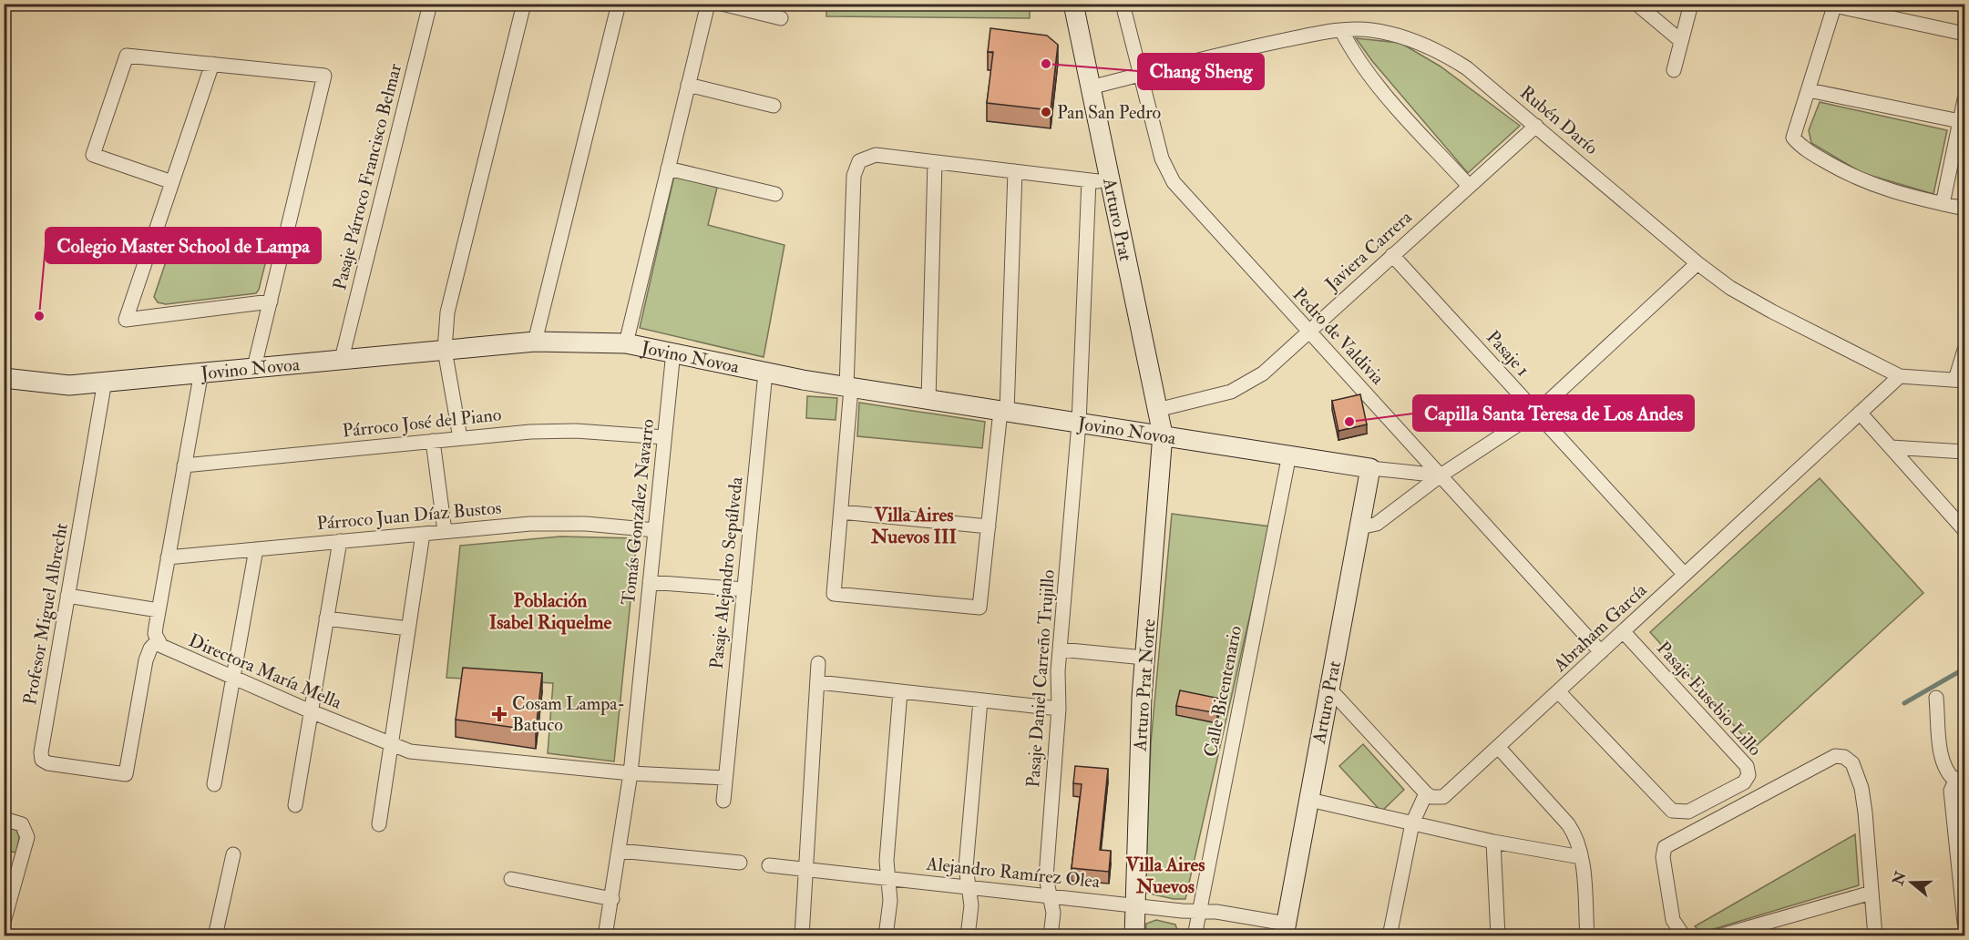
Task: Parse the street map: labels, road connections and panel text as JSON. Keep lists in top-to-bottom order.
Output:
{
  "streets": {
    "street": [
      "Rubén Darío",
      "Pasaje Párroco Francisco Belmar",
      "Arturo Prat",
      "Javiera Carrera",
      "Pedro de Valdivia",
      "Pasaje 1",
      "Jovino Novoa",
      "Párroco José del Piano",
      "Tomás González Navarro",
      "Párroco Juan Díaz Bustos",
      "Pasaje Alejandro Sepúlveda",
      "Profesor Miguel Albrecht",
      "Abraham García",
      "Directora María Mella",
      "Pasaje Daniel Carreño Trujillo",
      "Arturo Prat Norte",
      "Calle Bicentenario",
      "Pasaje Eusebio Lillo",
      "Alejandro Ramírez Olea"
    ]
  },
  "crossings": [
    ["Rubén Darío", "Arturo Prat"],
    ["Rubén Darío", "Javiera Carrera"],
    ["Rubén Darío", "Pedro de Valdivia"],
    ["Rubén Darío", "Abraham García"],
    ["Pasaje Párroco Francisco Belmar", "Jovino Novoa"],
    ["Arturo Prat", "Javiera Carrera"],
    ["Arturo Prat", "Jovino Novoa"],
    ["Arturo Prat", "Arturo Prat Norte"],
    ["Arturo Prat", "Alejandro Ramírez Olea"],
    ["Javiera Carrera", "Pedro de Valdivia"],
    ["Javiera Carrera", "Pasaje 1"],
    ["Pedro de Valdivia", "Abraham García"],
    ["Pasaje 1", "Abraham García"],
    ["Jovino Novoa", "Tomás González Navarro"],
    ["Jovino Novoa", "Pasaje Alejandro Sepúlveda"],
    ["Jovino Novoa", "Profesor Miguel Albrecht"],
    ["Jovino Novoa", "Pasaje Daniel Carreño Trujillo"],
    ["Jovino Novoa", "Arturo Prat Norte"],
    ["Jovino Novoa", "Calle Bicentenario"],
    ["Párroco José del Piano", "Tomás González Navarro"],
    ["Tomás González Navarro", "Párroco Juan Díaz Bustos"],
    ["Tomás González Navarro", "Directora María Mella"],
    ["Profesor Miguel Albrecht", "Directora María Mella"],
    ["Abraham García", "Pasaje Eusebio Lillo"],
    ["Pasaje Daniel Carreño Trujillo", "Alejandro Ramírez Olea"],
    ["Arturo Prat Norte", "Alejandro Ramírez Olea"],
    ["Calle Bicentenario", "Alejandro Ramírez Olea"]
  ],
  "districts": ["Villa Aires Nuevos III", "Población Isabel Riquelme", "Villa Aires Nuevos"],
  "places": {
    "other": [
      "Chang Sheng",
      "Pan San Pedro",
      "Colegio Master School de Lampa",
      "Capilla Santa Teresa de Los Andes"
    ],
    "health": ["Cosam Lampa- Batuco"]
  },
  "north": "left"
}
